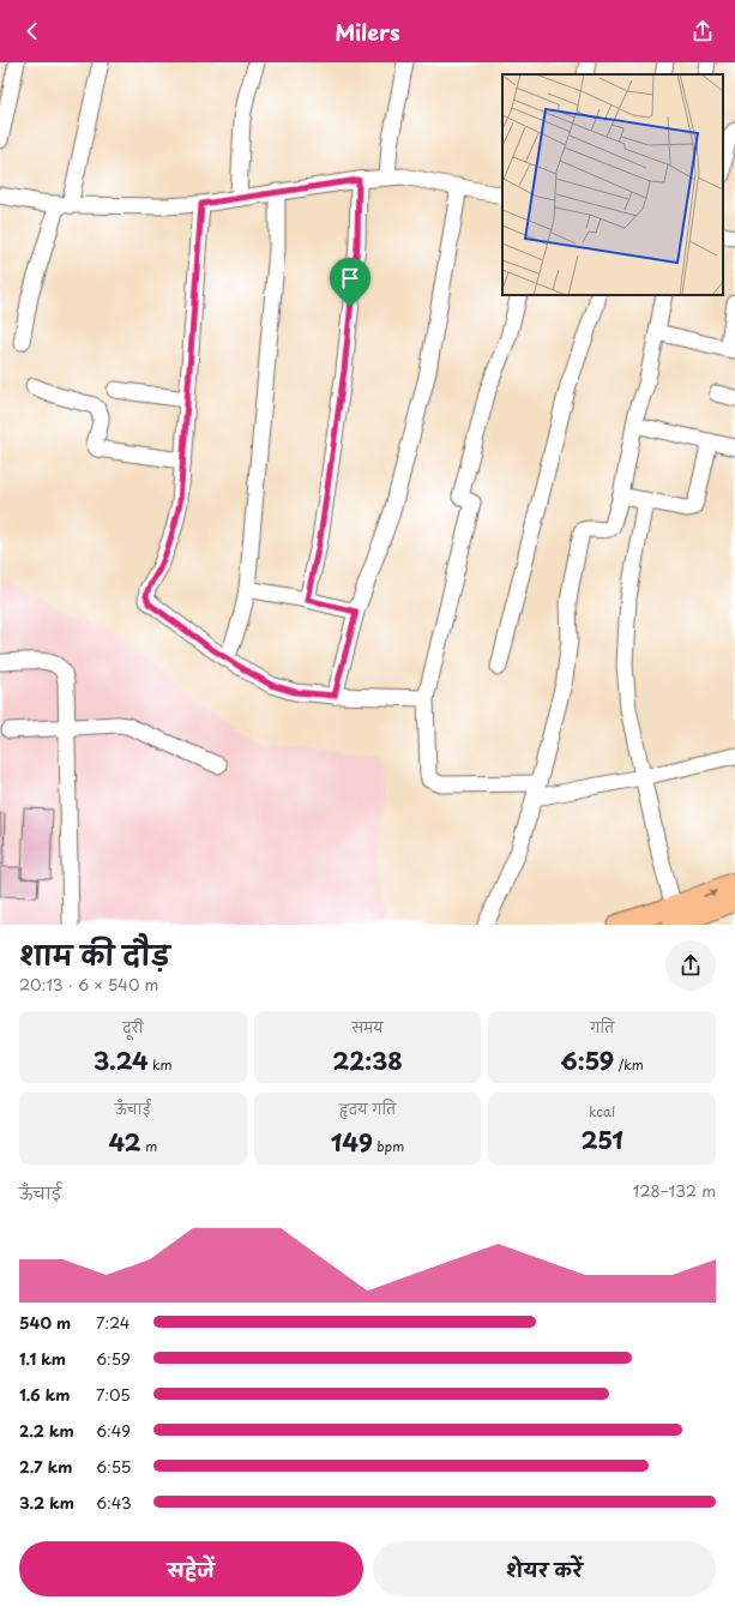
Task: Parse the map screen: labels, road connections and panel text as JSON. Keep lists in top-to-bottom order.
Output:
{
  "page": {
    "header": "Milers",
    "heading": ["शाम की दौड़", "20:13 · 6 × 540 m"],
    "stats": [
      ["दूरी", "3.24 km"],
      ["समय", "22:38"],
      ["गति", "6:59 /km"],
      ["ऊँचाई", "42 m"],
      ["हृदय गति", "149 bpm"],
      ["kcal", "251"]
    ],
    "chart": ["ऊँचाई", "128–132 m"],
    "list": [
      {
        "name": "540 m",
        "note": "7:24"
      },
      {
        "name": "1.1 km",
        "note": "6:59"
      },
      {
        "name": "1.6 km",
        "note": "7:05"
      },
      {
        "name": "2.2 km",
        "note": "6:49"
      },
      {
        "name": "2.7 km",
        "note": "6:55"
      },
      {
        "name": "3.2 km",
        "note": "6:43"
      }
    ],
    "buttons": ["सहेजें", "शेयर करें"]
  }
}
